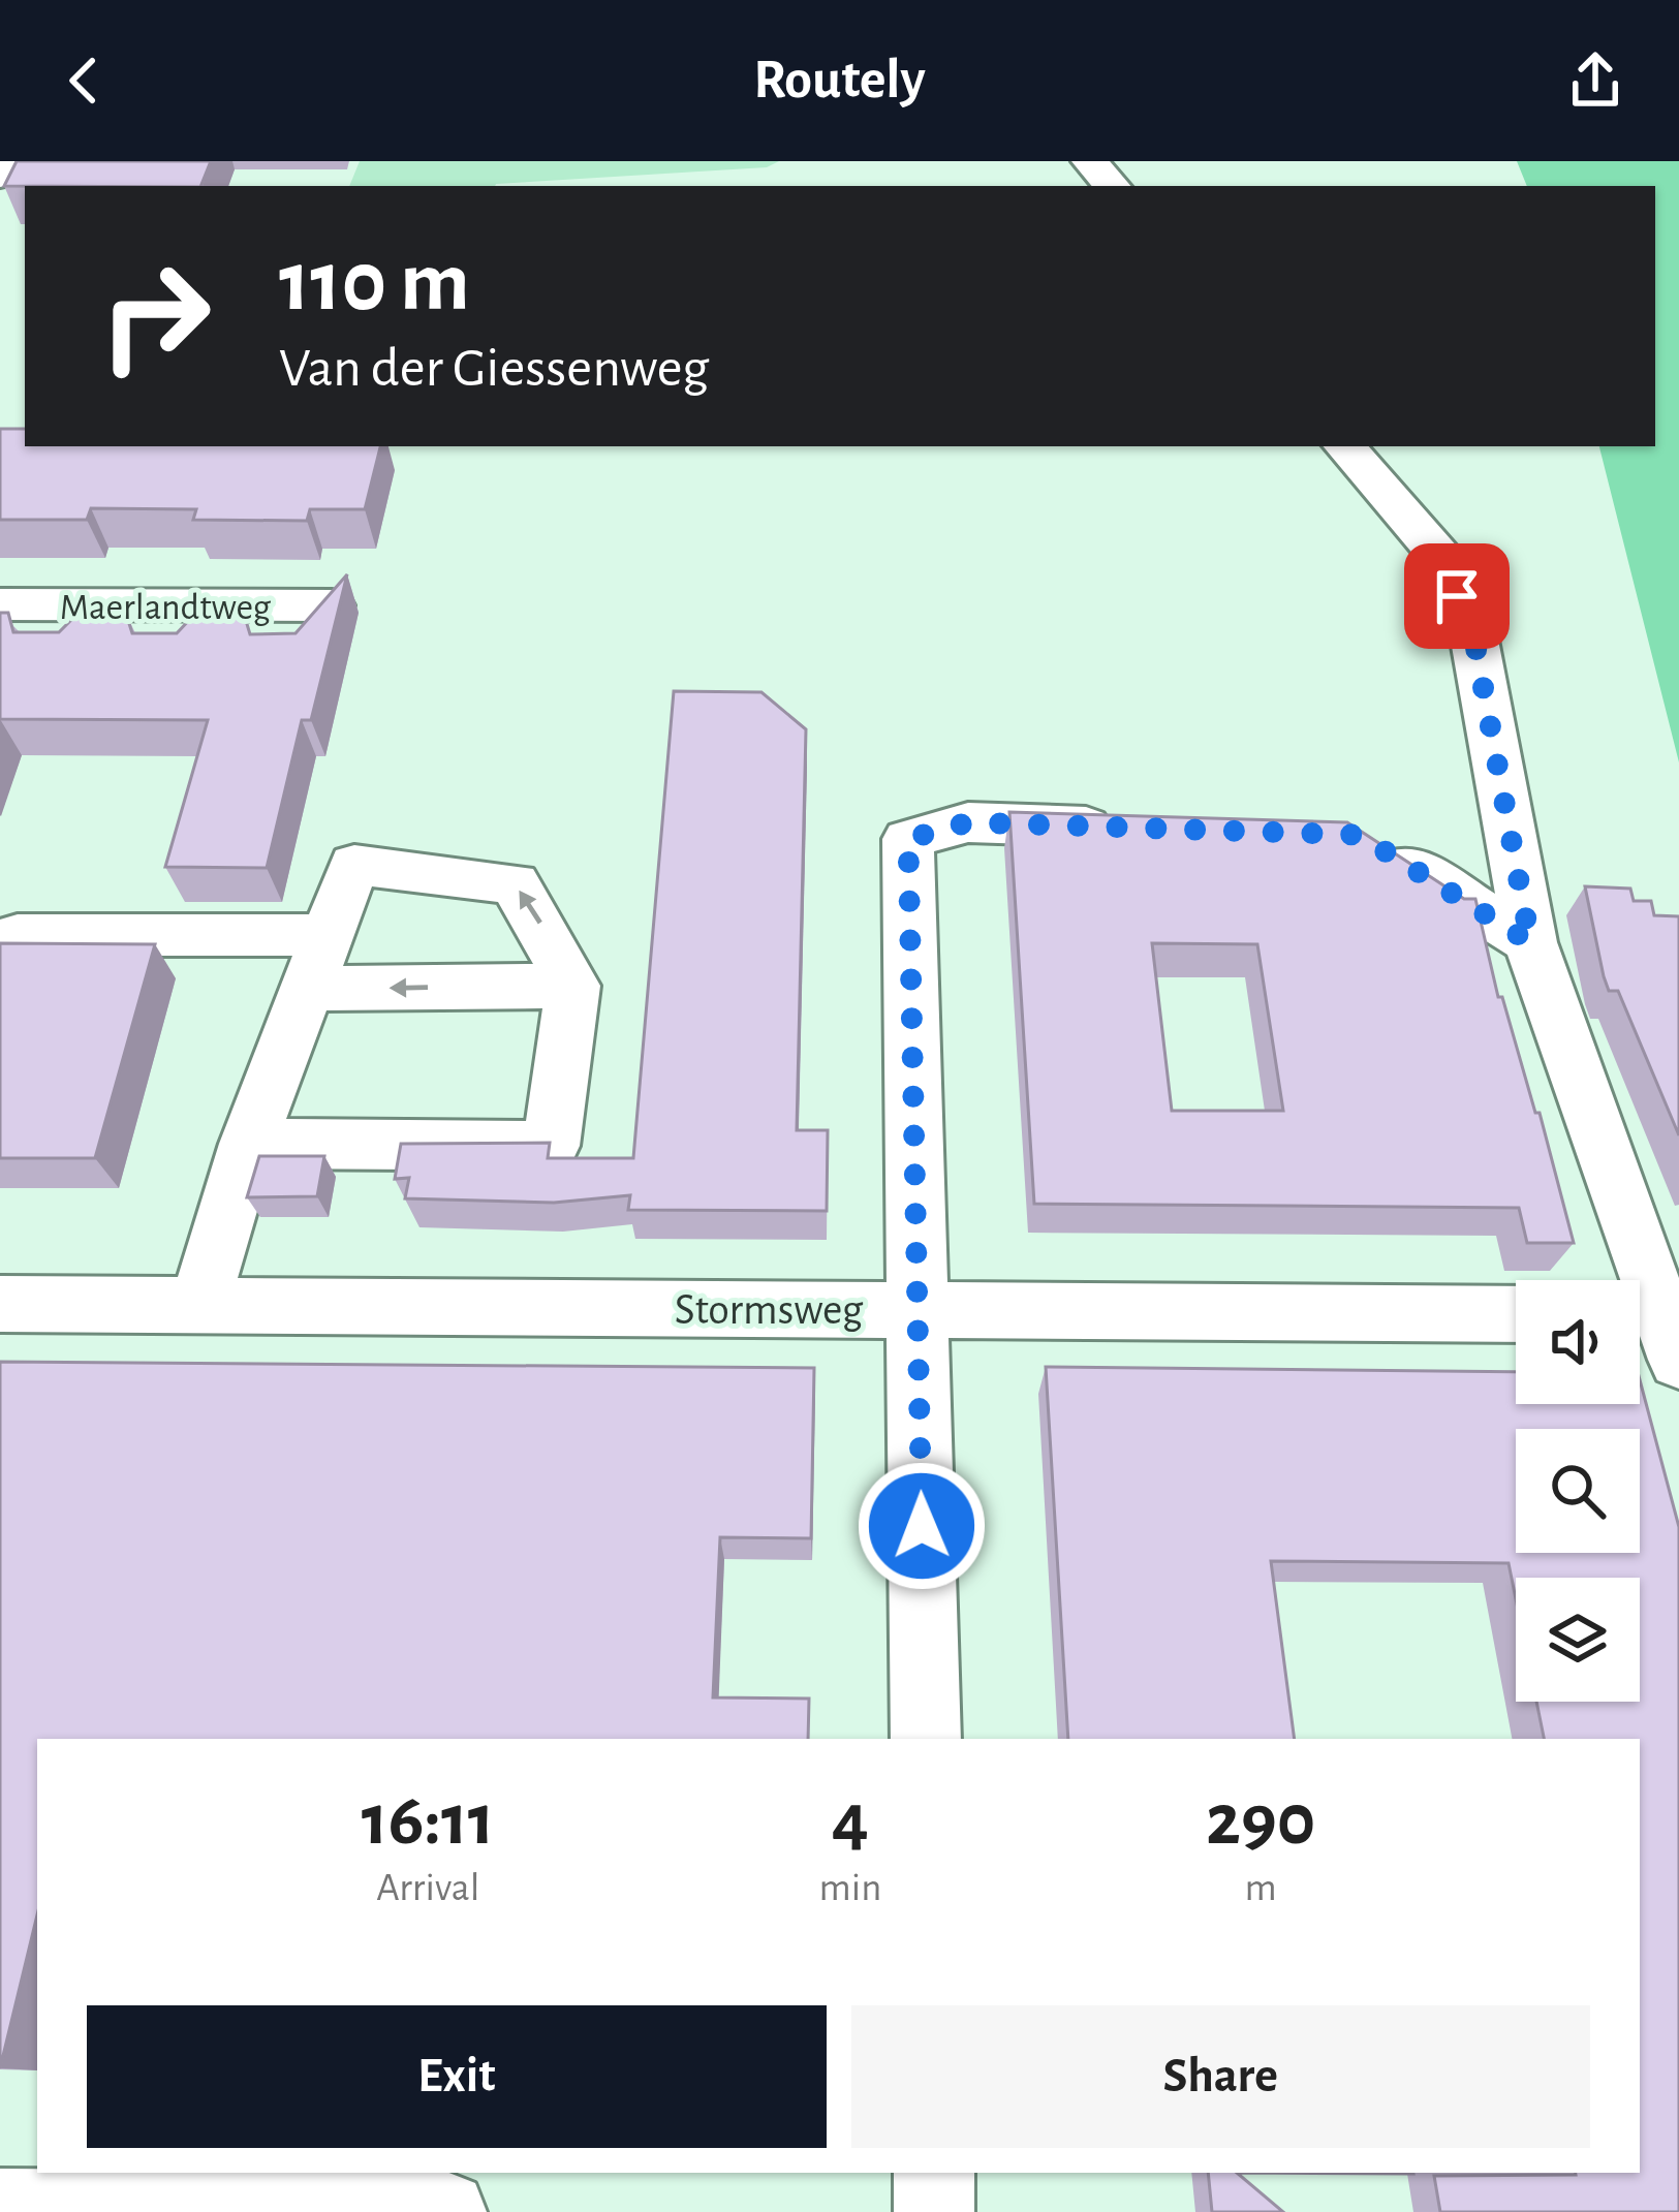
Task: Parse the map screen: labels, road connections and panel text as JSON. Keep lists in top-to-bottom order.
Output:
{
  "streets": {
    "street": ["Maerlandtweg", "Stormsweg"]
  },
  "page": {
    "header": "Routely",
    "turn": ["110 m", "Van der Giessenweg"],
    "eta": [
      "16:11",
      "Arrival",
      "4",
      "min",
      "290",
      "m"
    ],
    "buttons": ["Exit", "Share"]
  }
}
